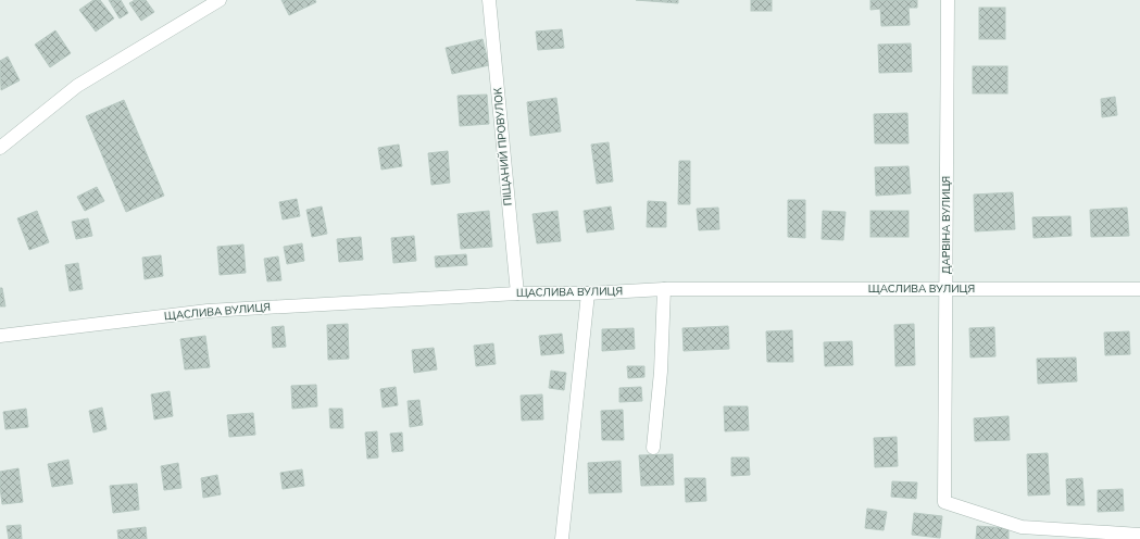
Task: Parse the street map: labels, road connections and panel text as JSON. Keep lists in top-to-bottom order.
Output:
{
  "streets": {
    "street": ["ПІЩАНИЙ ПРОВУЛОК", "ДАРВІНА ВУЛИЦЯ", "ЩАСЛИВА ВУЛИЦЯ"]
  },
  "crossings": [
    ["ПІЩАНИЙ ПРОВУЛОК", "ЩАСЛИВА ВУЛИЦЯ"],
    ["ДАРВІНА ВУЛИЦЯ", "ЩАСЛИВА ВУЛИЦЯ"]
  ]
}
